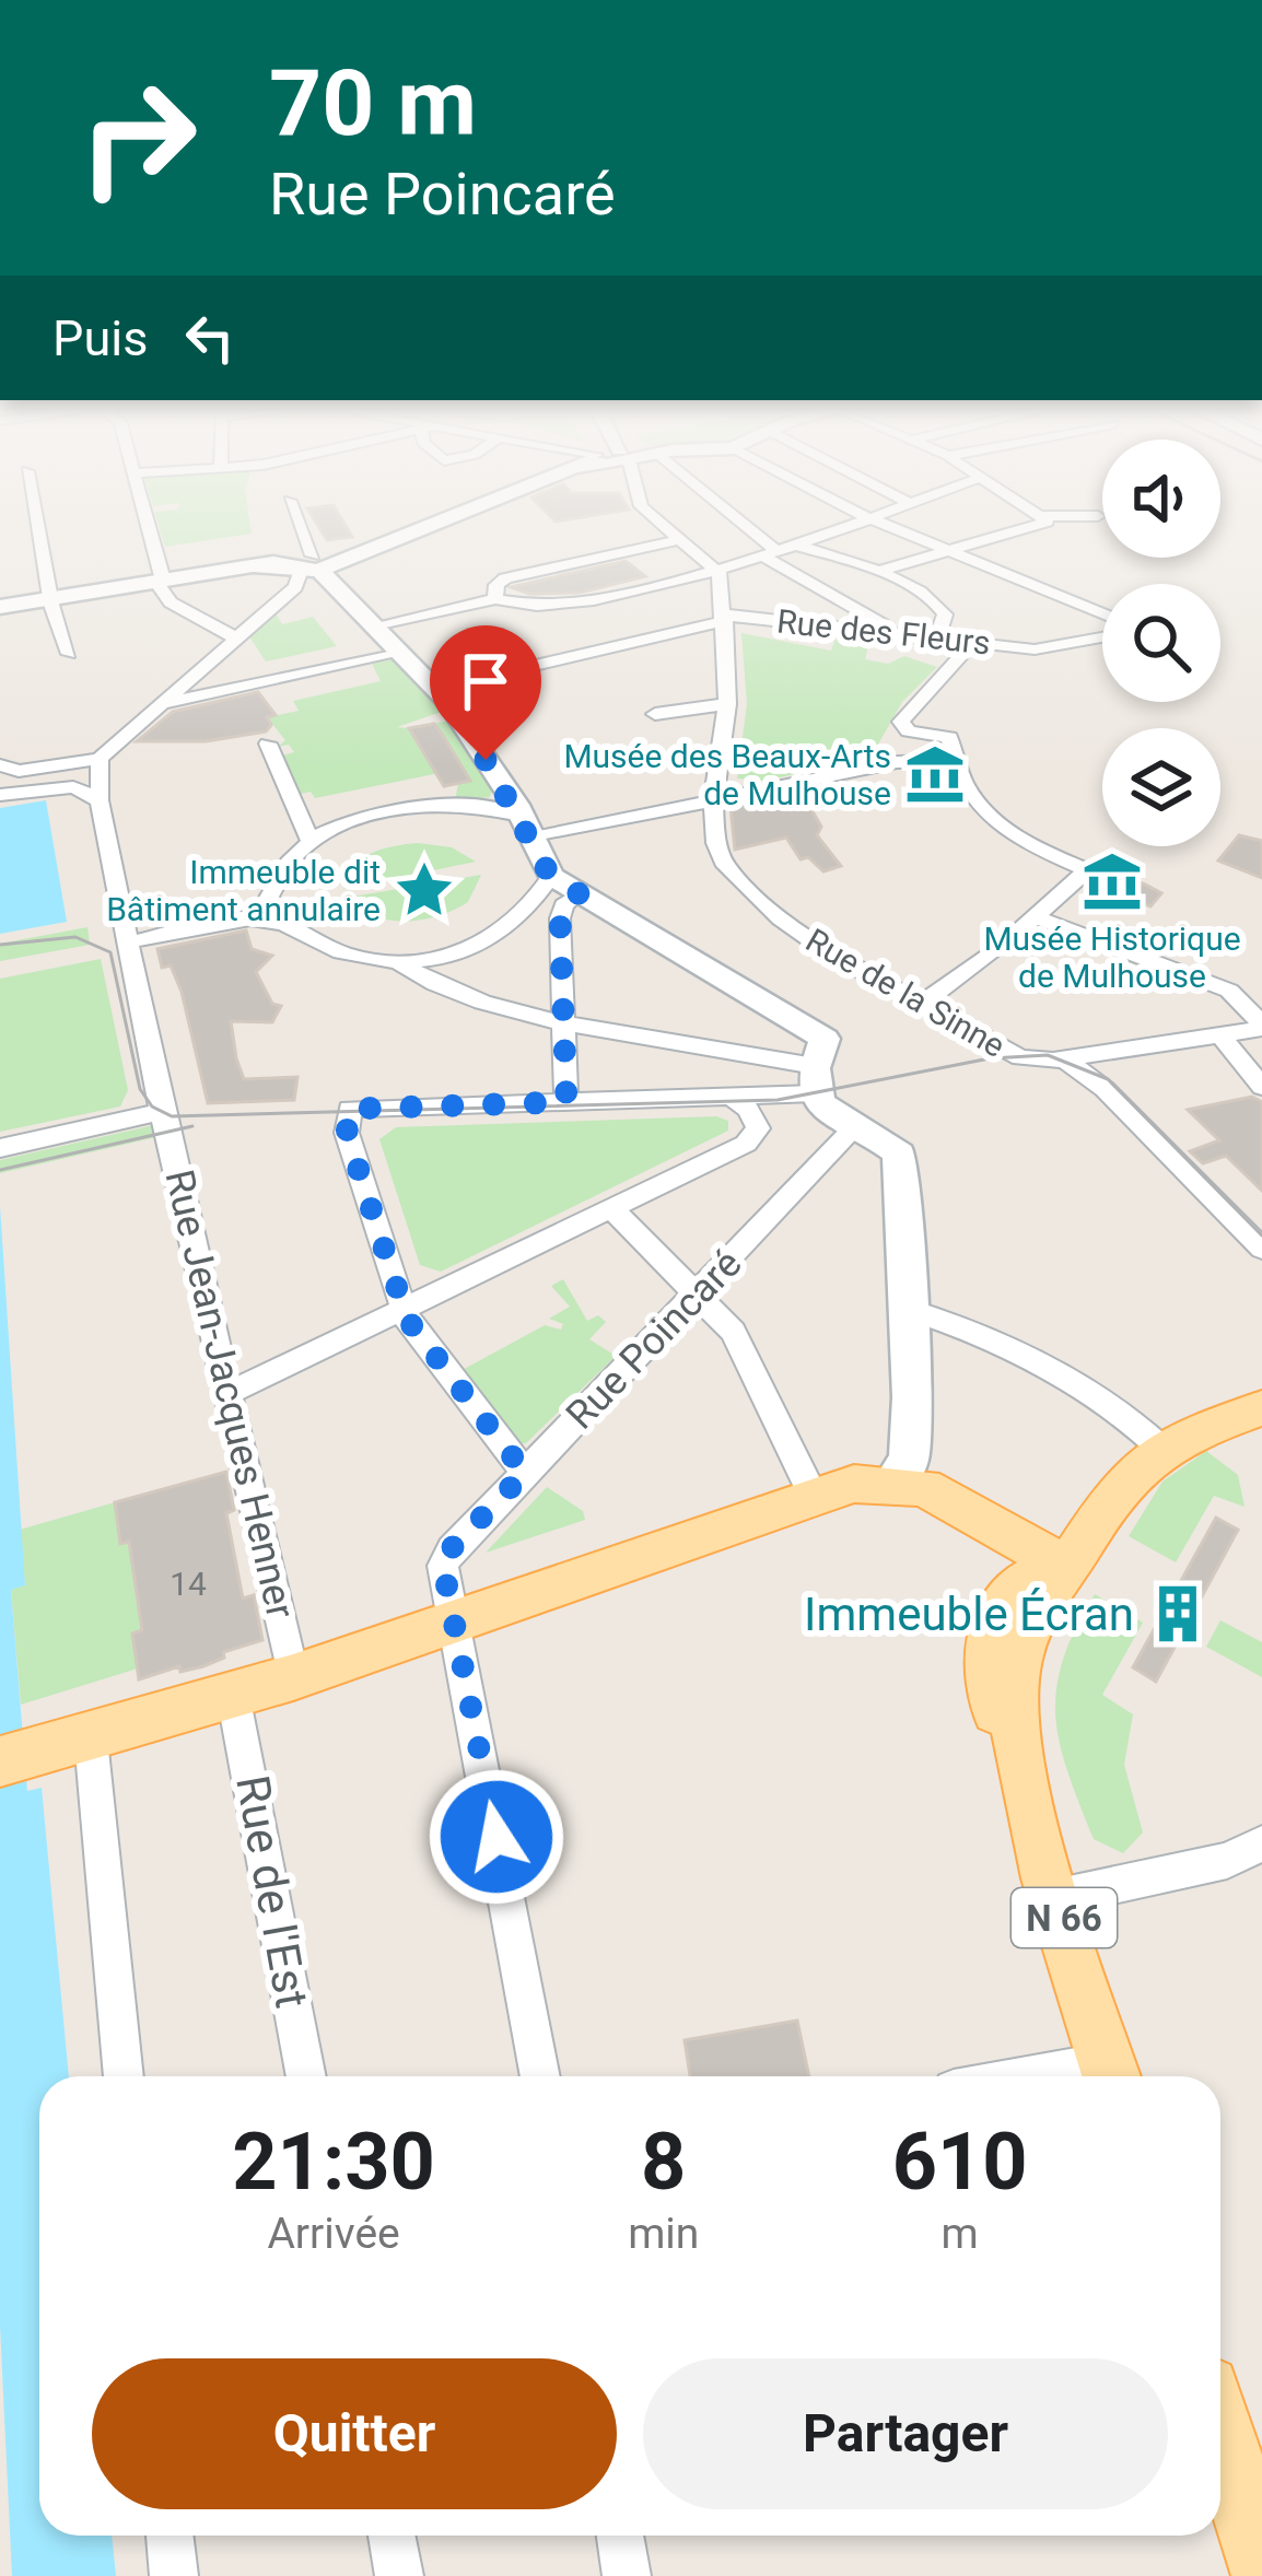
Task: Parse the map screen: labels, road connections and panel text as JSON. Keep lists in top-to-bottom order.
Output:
{
  "streets": {
    "main road": ["N 66"],
    "street": [
      "Rue des Fleurs",
      "Rue de la Sinne",
      "Rue Poincaré",
      "Rue Jean-Jacques Henner",
      "Rue de l'Est"
    ]
  },
  "crossings": [
    ["Rue des Fleurs", "Rue de la Sinne"]
  ],
  "places": {
    "museum": ["Musée des Beaux-Arts de Mulhouse", "Musée Historique de Mulhouse"],
    "place": ["Immeuble dit Bâtiment annulaire"],
    "building": ["Immeuble Écran"]
  },
  "house_numbers": ["14"],
  "page": {
    "turn": ["70 m", "Rue Poincaré"],
    "then": "Puis",
    "eta": [
      "21:30",
      "Arrivée",
      "8",
      "min",
      "610",
      "m"
    ],
    "buttons": ["Quitter", "Partager"]
  }
}
